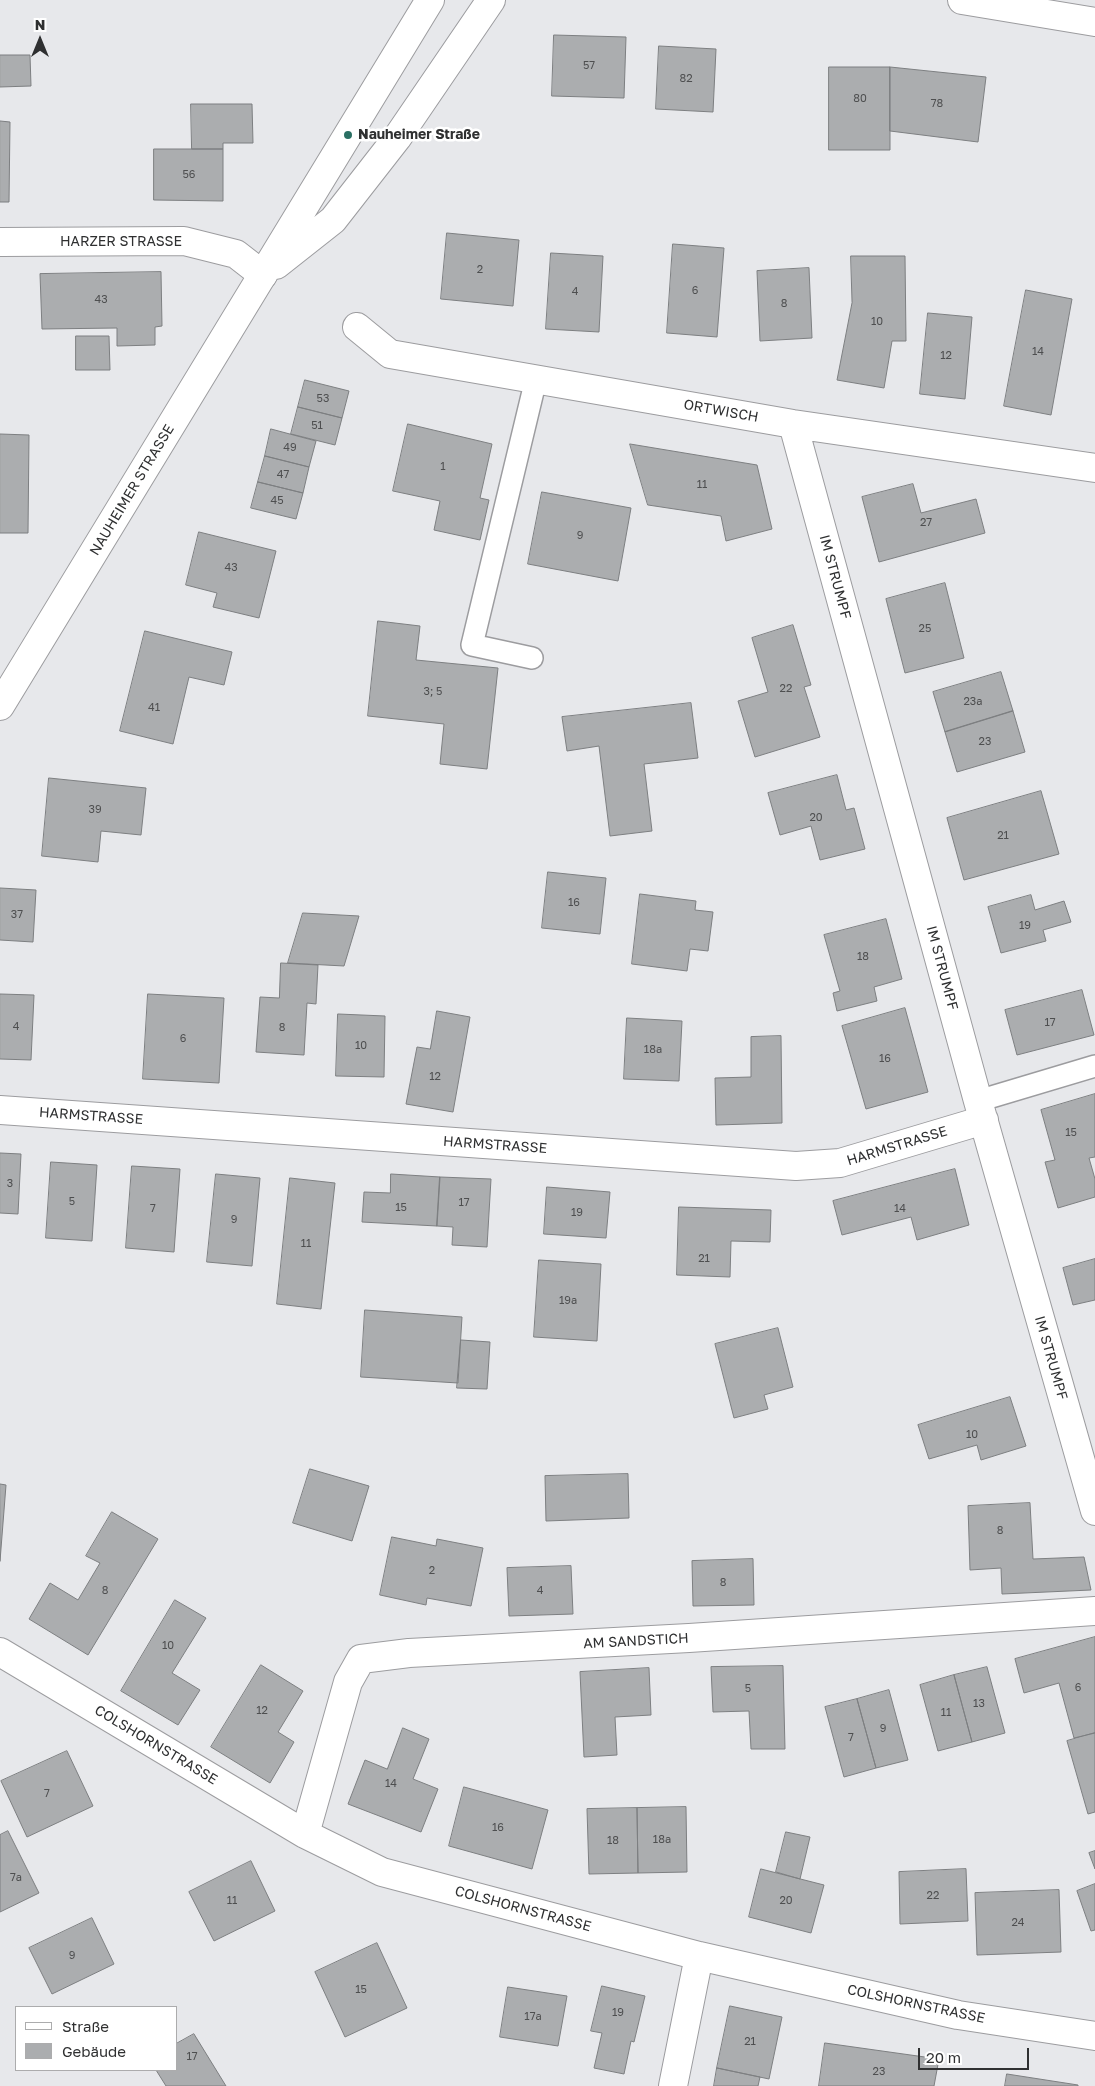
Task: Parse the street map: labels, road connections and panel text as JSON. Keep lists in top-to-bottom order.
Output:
{
  "streets": {
    "street": [
      "HARZER STRASSE",
      "ORTWISCH",
      "NAUHEIMER STRASSE",
      "IM STRUMPF",
      "HARMSTRASSE",
      "AM SANDSTICH",
      "COLSHORNSTRASSE"
    ]
  },
  "crossings": [
    ["HARZER STRASSE", "NAUHEIMER STRASSE"],
    ["ORTWISCH", "IM STRUMPF"],
    ["IM STRUMPF", "HARMSTRASSE"],
    ["AM SANDSTICH", "COLSHORNSTRASSE"]
  ],
  "places": ["Nauheimer Straße"],
  "house_numbers": [
    "57",
    "82",
    "80",
    "78",
    "56",
    "2",
    "6",
    "4",
    "43",
    "8",
    "10",
    "14",
    "12",
    "53",
    "51",
    "49",
    "1",
    "47",
    "11",
    "45",
    "27",
    "9",
    "43",
    "25",
    "22",
    "3; 5",
    "23a",
    "41",
    "23",
    "39",
    "20",
    "21",
    "16",
    "37",
    "19",
    "18",
    "17",
    "4",
    "8",
    "6",
    "10",
    "18a",
    "16",
    "12",
    "15",
    "3",
    "5",
    "17",
    "15",
    "7",
    "14",
    "19",
    "9",
    "11",
    "21",
    "19a",
    "10",
    "8",
    "2",
    "8",
    "8",
    "4",
    "10",
    "6",
    "5",
    "13",
    "12",
    "11",
    "9",
    "7",
    "14",
    "7",
    "16",
    "18a",
    "18",
    "7a",
    "22",
    "11",
    "20",
    "24",
    "9",
    "15",
    "19",
    "17a",
    "21",
    "17",
    "23"
  ],
  "legend": ["Straße", "Gebäude"],
  "scale_bar": "20 m",
  "north": "top"
}
